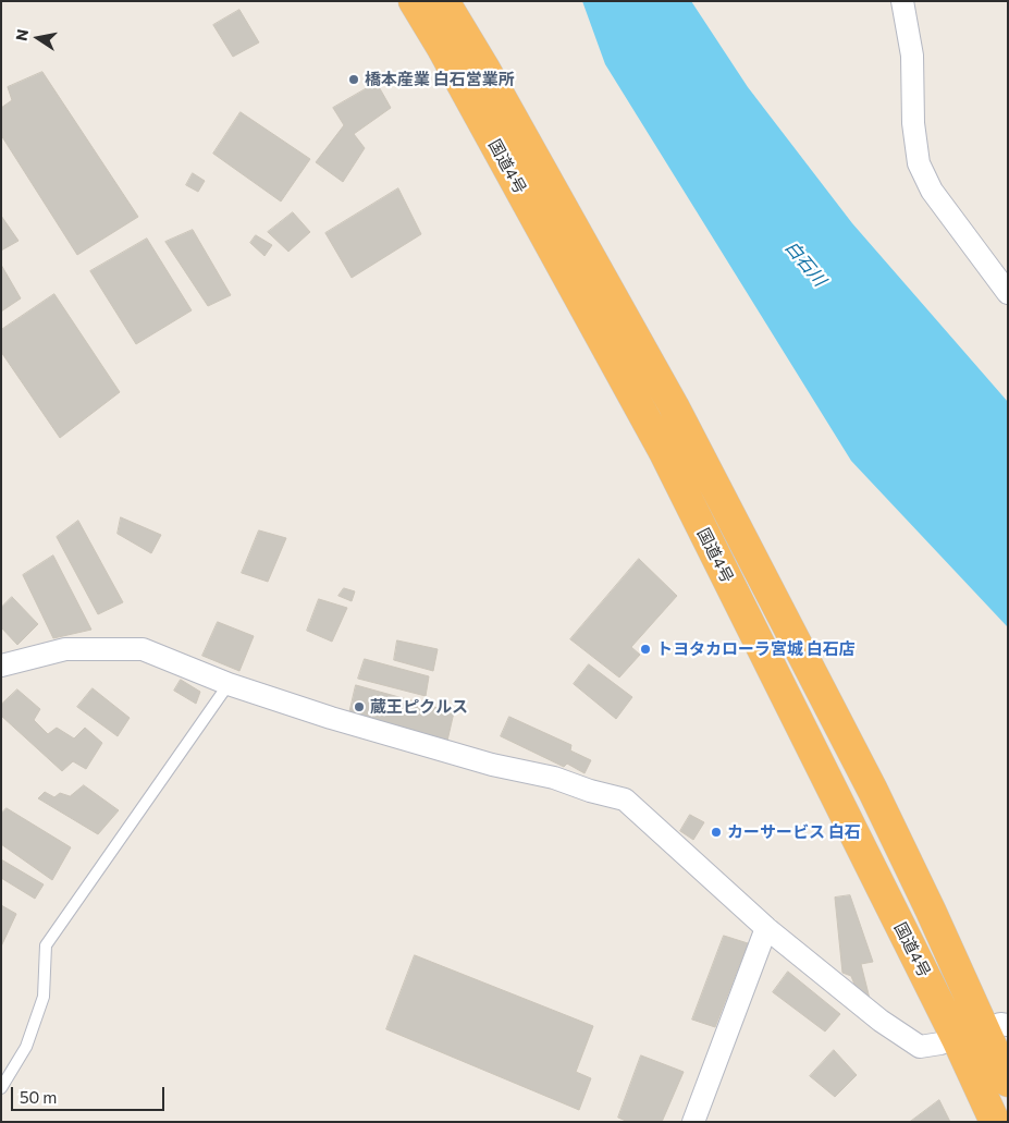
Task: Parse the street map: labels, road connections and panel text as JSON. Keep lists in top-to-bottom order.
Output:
{
  "streets": {
    "highway": ["国道4号"]
  },
  "water": ["白石川"],
  "places": [
    "橋本産業 白石営業所",
    "トヨタカローラ宮城 白石店",
    "蔵王ピクルス",
    "カーサービス 白石"
  ],
  "scale_bar": "50 m",
  "north": "left"
}
